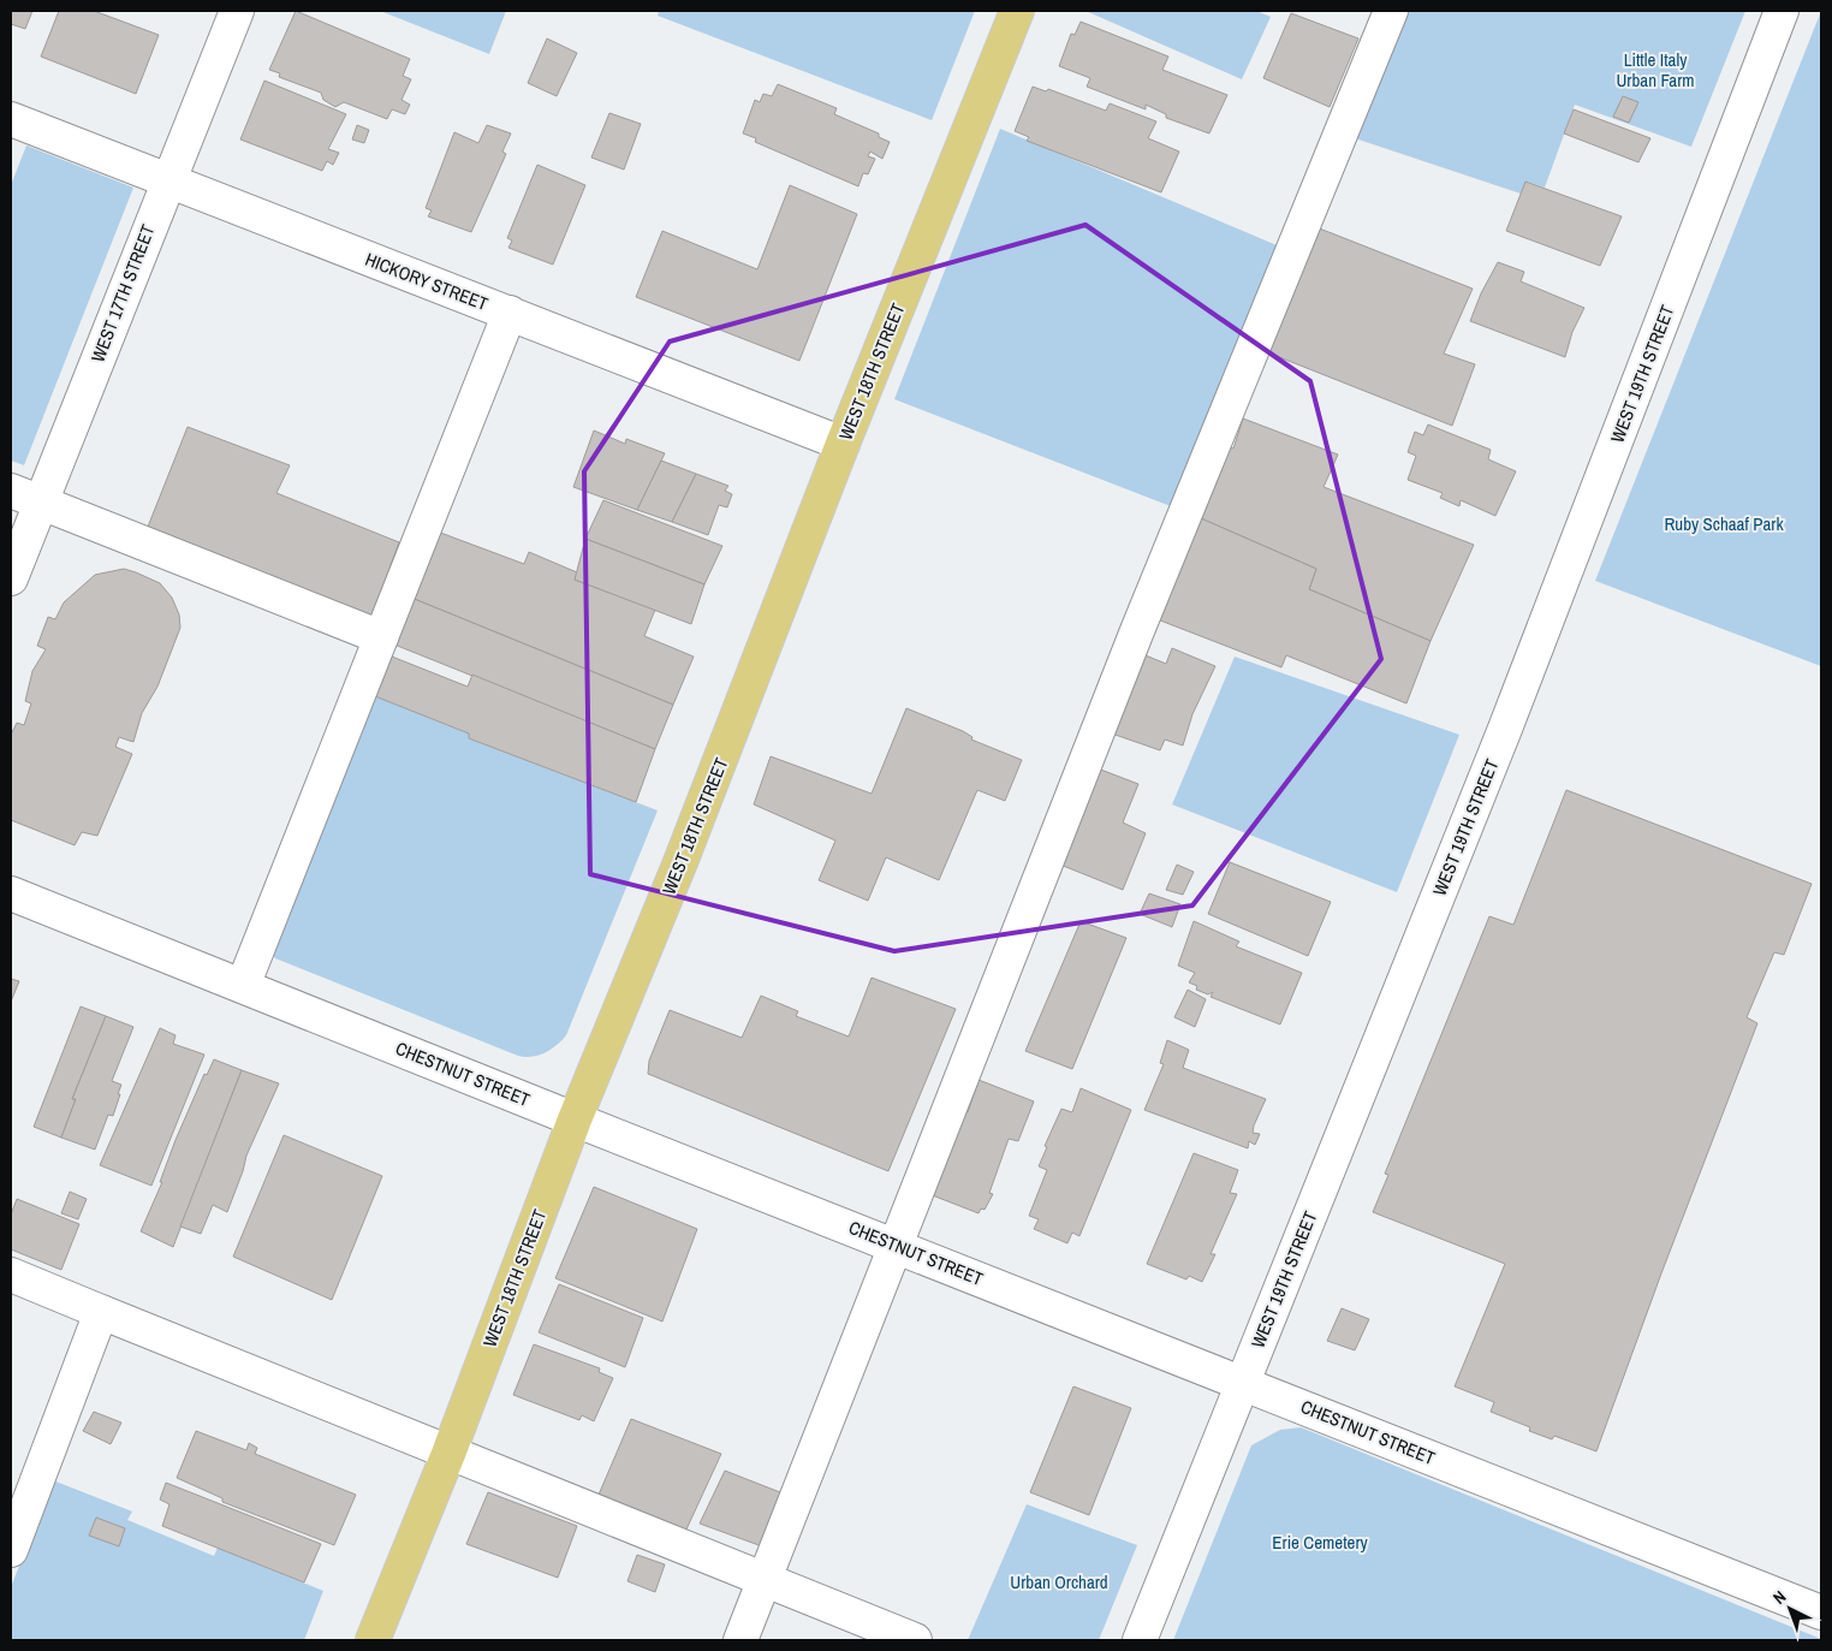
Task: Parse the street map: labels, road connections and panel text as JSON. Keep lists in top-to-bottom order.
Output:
{
  "streets": {
    "main road": ["WEST 18TH STREET"],
    "street": [
      "HICKORY STREET",
      "WEST 17TH STREET",
      "WEST 19TH STREET",
      "CHESTNUT STREET"
    ]
  },
  "crossings": [
    ["HICKORY STREET", "WEST 17TH STREET"],
    ["HICKORY STREET", "WEST 18TH STREET"],
    ["WEST 18TH STREET", "CHESTNUT STREET"],
    ["WEST 19TH STREET", "CHESTNUT STREET"]
  ],
  "parks": [
    "Little Italy Urban Farm",
    "Ruby Schaaf Park",
    "Erie Cemetery",
    "Urban Orchard"
  ],
  "north": "top left"
}
